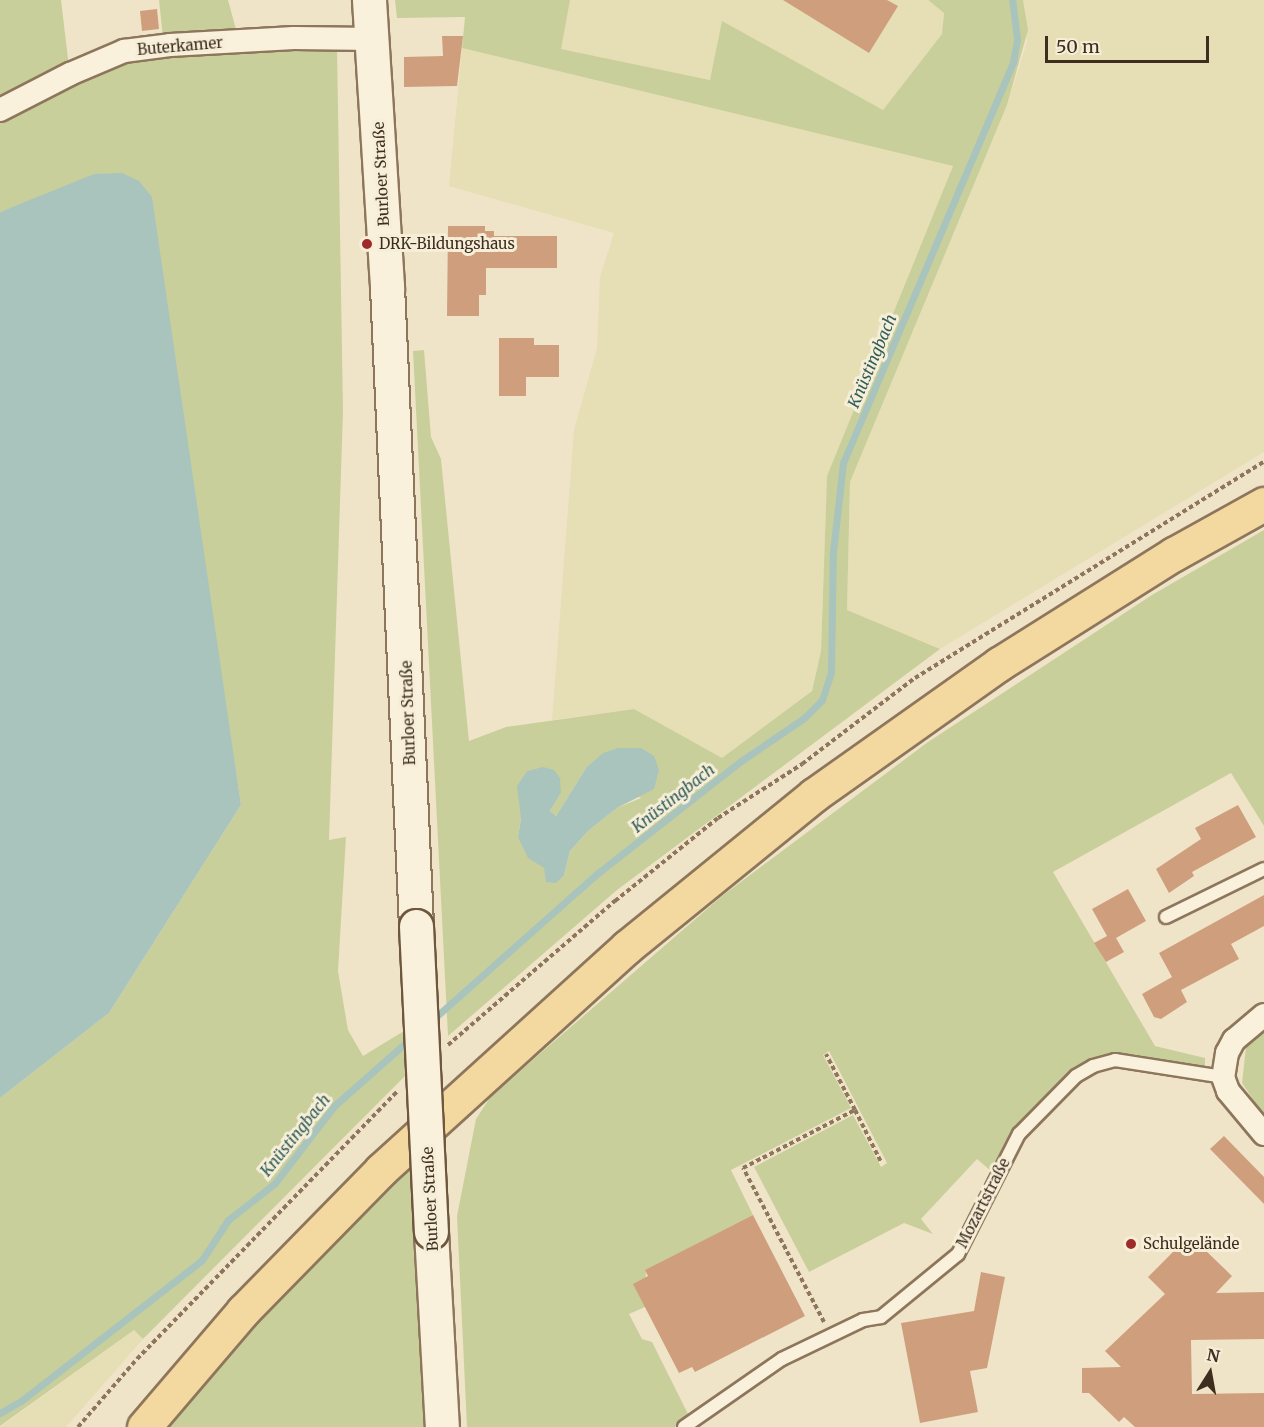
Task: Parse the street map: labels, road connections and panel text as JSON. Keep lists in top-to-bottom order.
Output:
{
  "streets": {
    "main road": ["Burloer Straße"],
    "street": ["Buterkamer"],
    "lane": ["Mozartstraße"]
  },
  "crossings": [
    ["Buterkamer", "Burloer Straße"]
  ],
  "water": ["Knüstingbach"],
  "places": ["DRK-Bildungshaus", "Schulgelände"],
  "scale_bar": "50 m",
  "north": "top"
}
